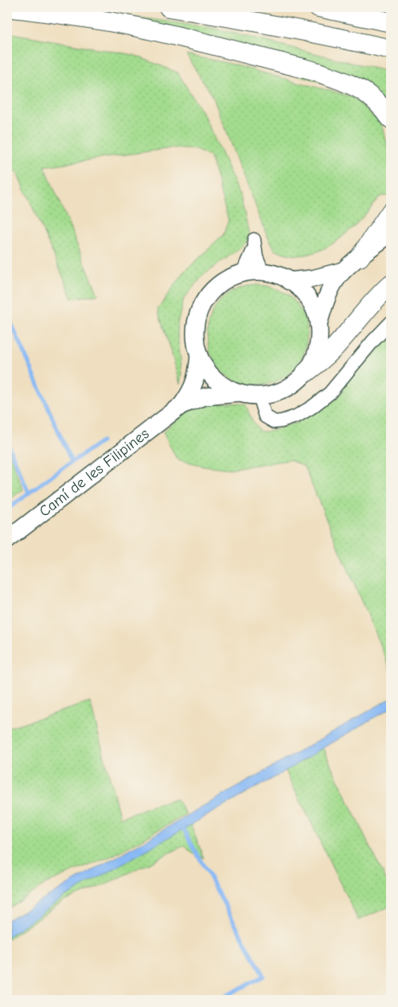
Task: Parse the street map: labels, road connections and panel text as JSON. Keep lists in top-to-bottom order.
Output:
{
  "streets": {
    "main road": ["Camí de les Filipines"]
  }
}
